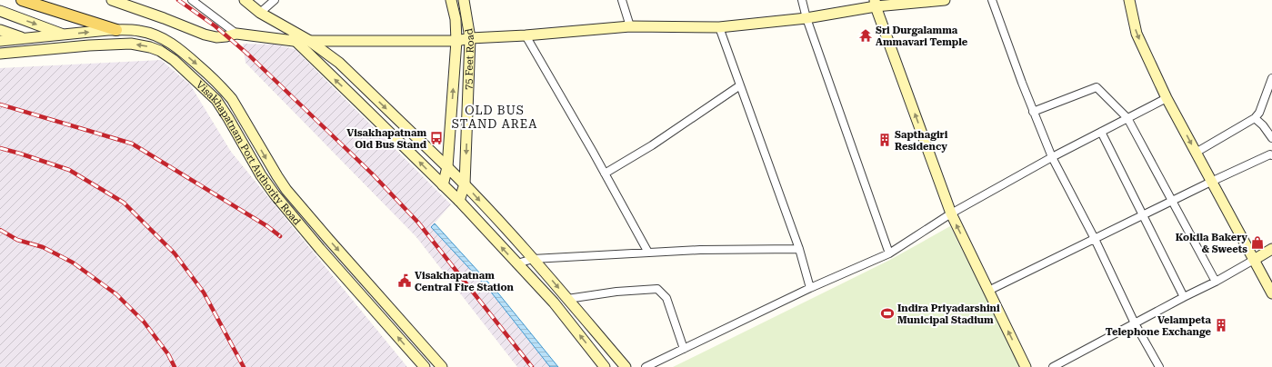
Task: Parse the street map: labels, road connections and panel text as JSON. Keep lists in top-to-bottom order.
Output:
{
  "streets": {
    "main road": ["75 Feet Road", "Visakhapatnam Port Authority Road"]
  },
  "districts": ["OLD BUS STAND AREA"],
  "places": {
    "temple": ["Sri Durgalamma Ammavari Temple"],
    "bus stop": ["Visakhapatnam Old Bus Stand"],
    "building": ["Sapthagiri Residency", "Velampeta Telephone Exchange"],
    "shop": ["Kokila Bakery & Sweets"],
    "public building": ["Visakhapatnam Central Fire Station"],
    "sports": ["Indira Priyadarshini Municipal Stadium"]
  }
}
